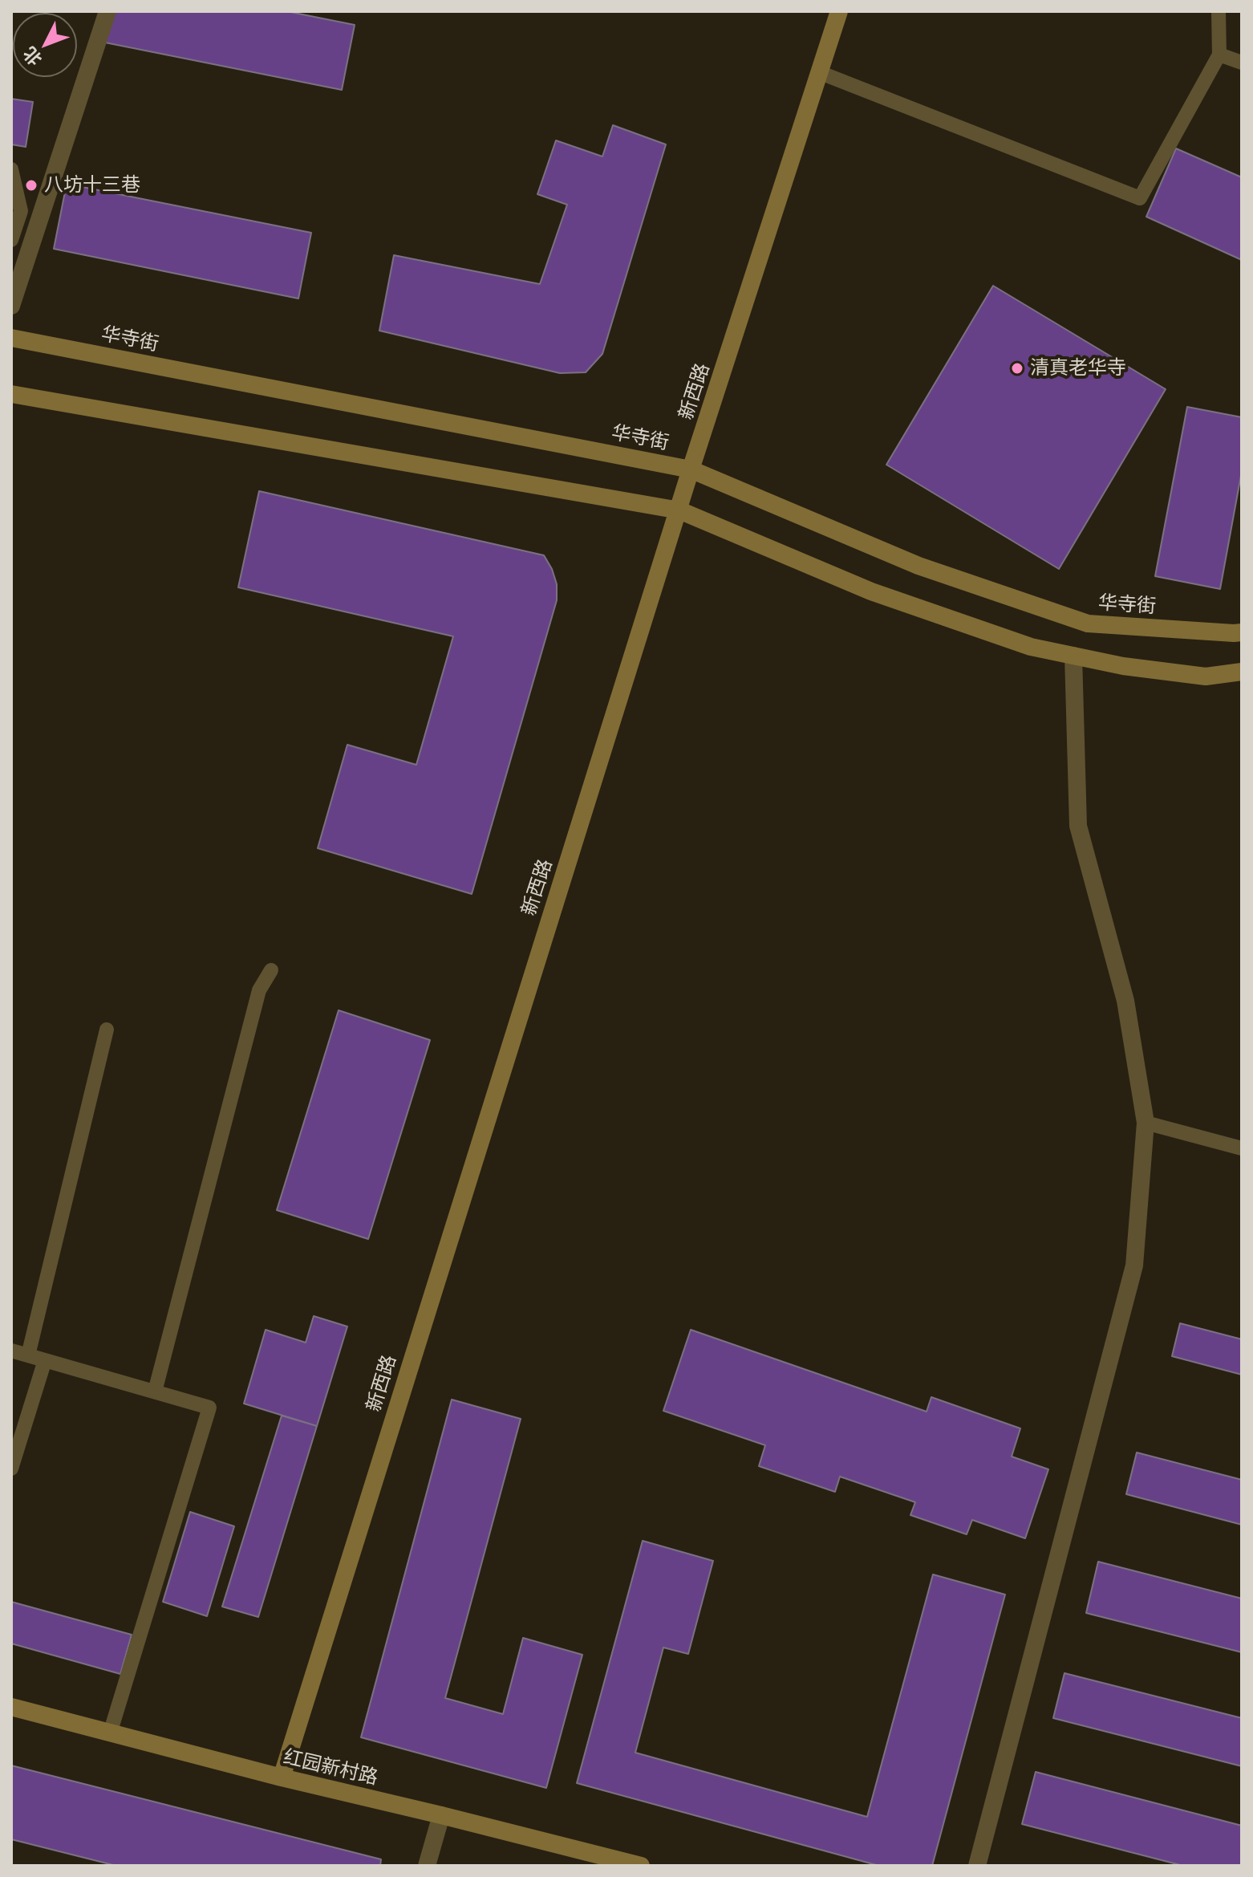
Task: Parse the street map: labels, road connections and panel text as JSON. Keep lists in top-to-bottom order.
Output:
{
  "streets": {
    "main road": ["华寺街", "新西路", "红园新村路"]
  },
  "crossings": [
    ["华寺街", "新西路"],
    ["新西路", "红园新村路"]
  ],
  "places": ["八坊十三巷", "清真老华寺"],
  "north": "bottom left"
}
